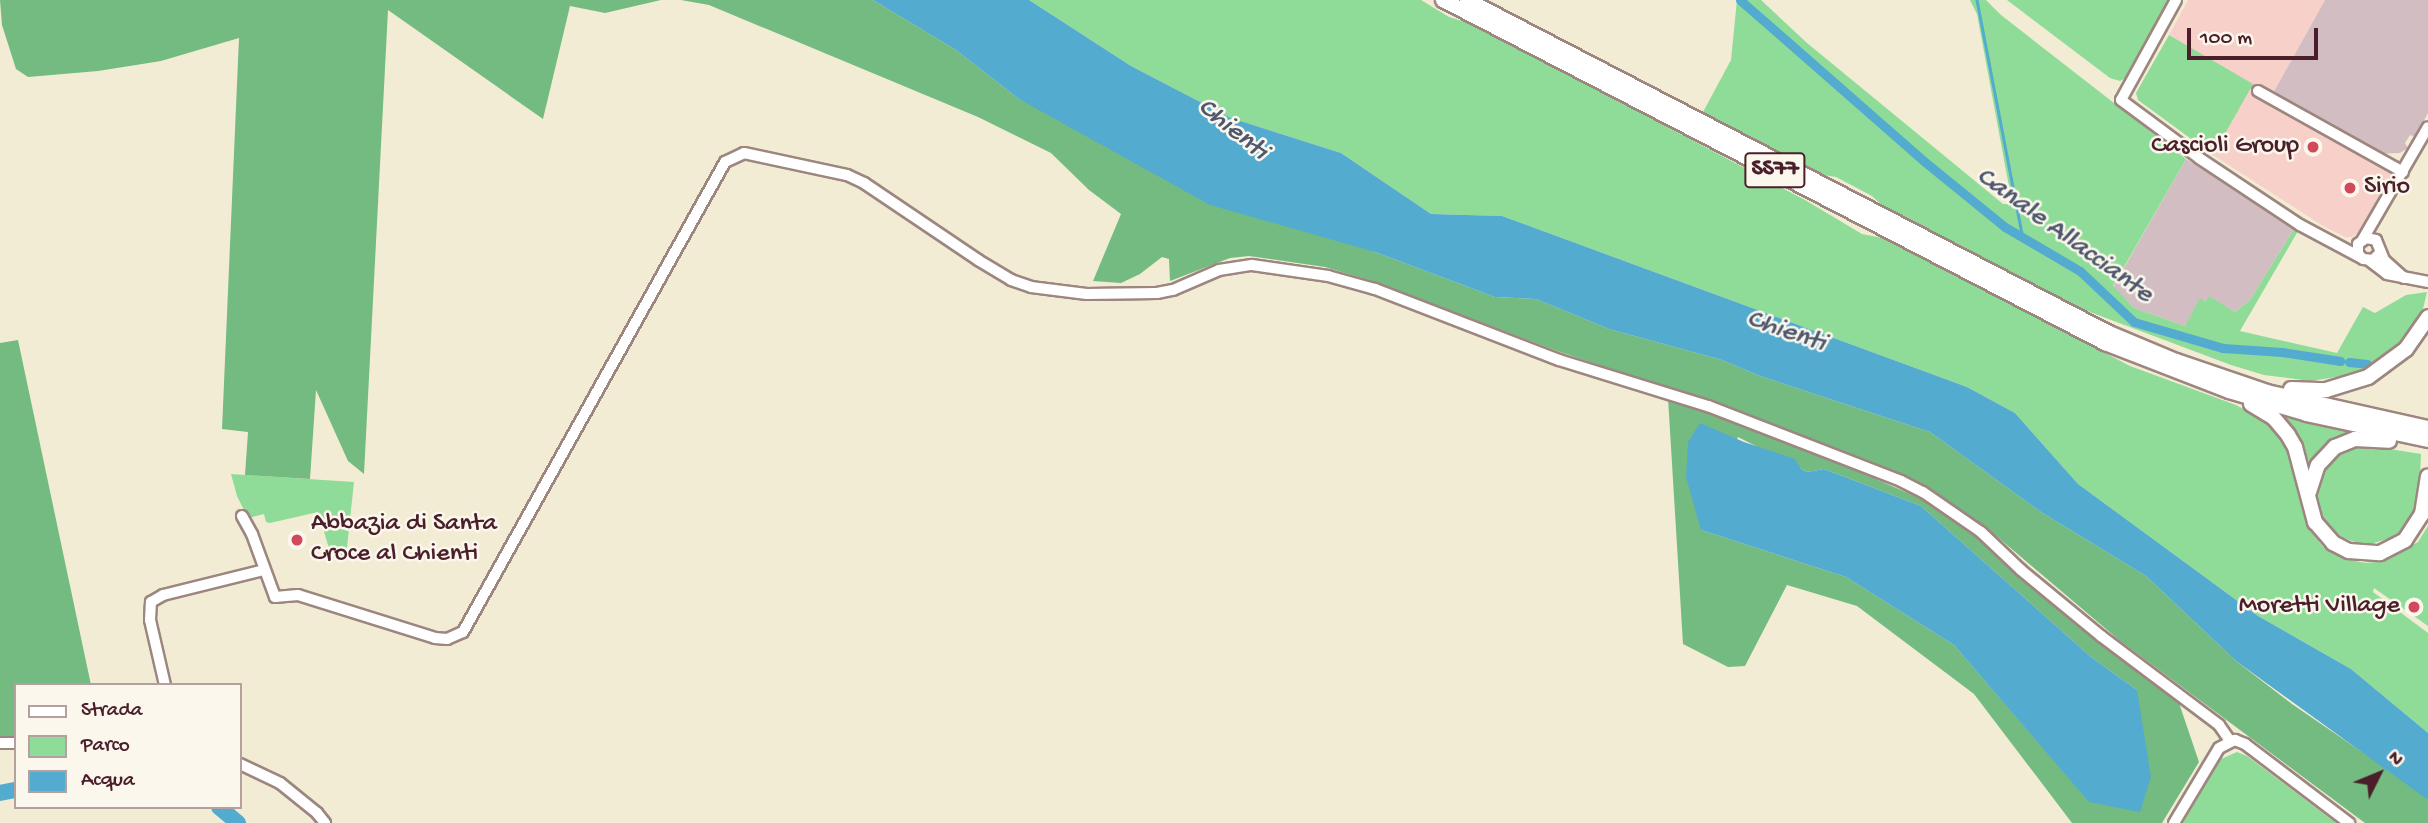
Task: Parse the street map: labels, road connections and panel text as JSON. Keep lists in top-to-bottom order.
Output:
{
  "streets": {
    "highway": ["SS77"]
  },
  "water": ["Chienti", "Canale Allacciante"],
  "places": [
    "Cascioli Group",
    "Sirio",
    "Abbazia di Santa Croce al Chienti",
    "Moretti Village"
  ],
  "legend": ["Strada", "Parco", "Acqua"],
  "scale_bar": "100 m",
  "north": "top right"
}
